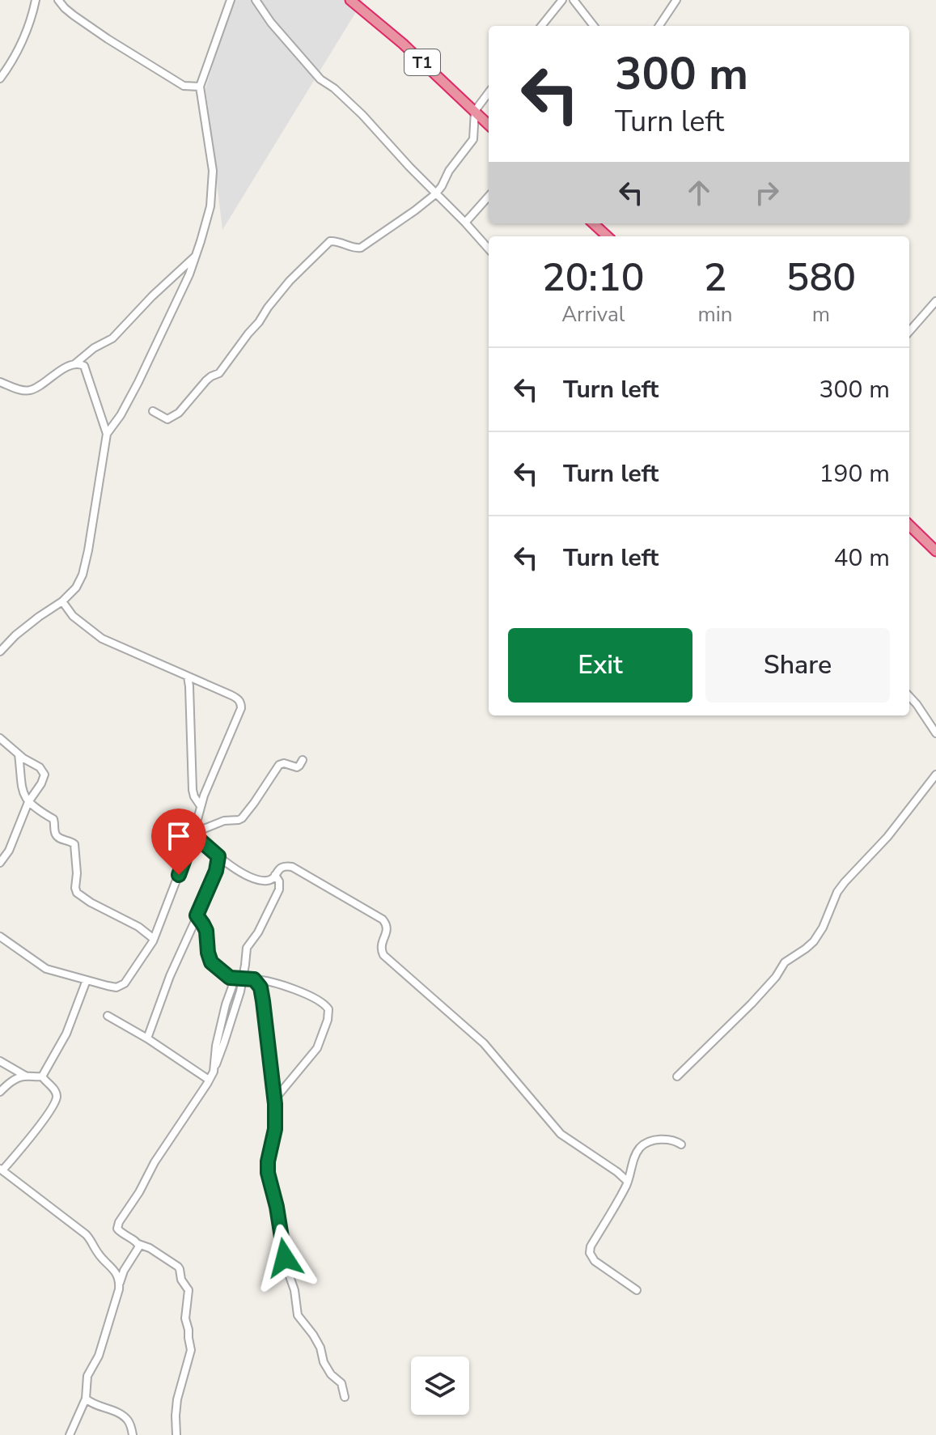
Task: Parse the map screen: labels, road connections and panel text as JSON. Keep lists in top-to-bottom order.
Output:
{
  "streets": {
    "highway": ["T1"]
  },
  "page": {
    "turn": ["300 m", "Turn left"],
    "eta": [
      "20:10",
      "Arrival",
      "2",
      "min",
      "580",
      "m"
    ],
    "list": [
      {
        "name": "Turn left",
        "value": "300 m"
      },
      {
        "name": "Turn left",
        "value": "190 m"
      },
      {
        "name": "Turn left",
        "value": "40 m"
      }
    ],
    "buttons": ["Exit", "Share"]
  }
}
